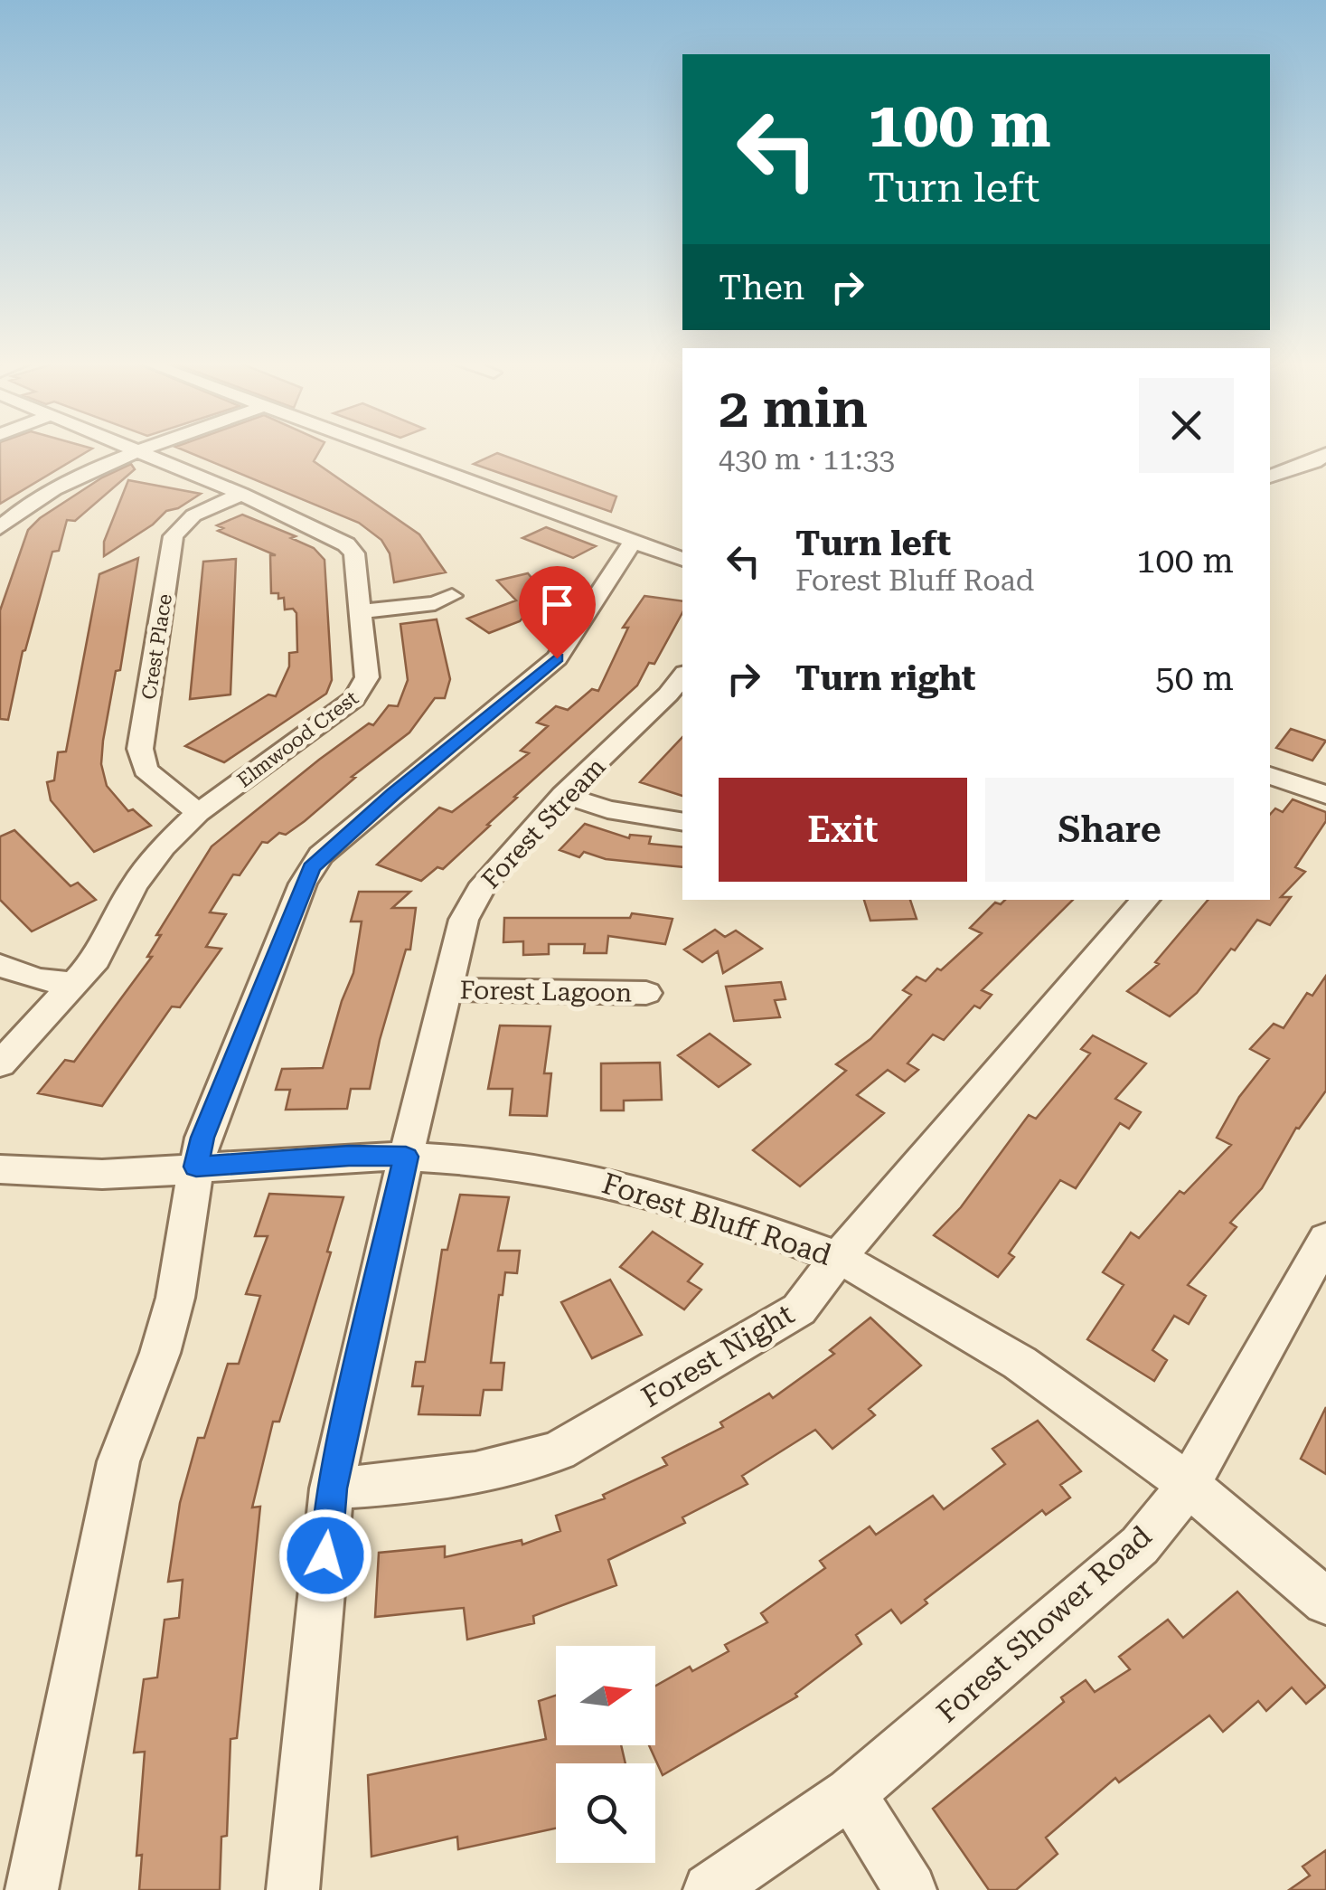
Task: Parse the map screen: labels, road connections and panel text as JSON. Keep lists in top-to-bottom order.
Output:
{
  "streets": {
    "street": [
      "Crest Place",
      "Elmwood Crest",
      "Forest Stream",
      "Forest Lagoon",
      "Forest Bluff Road",
      "Forest Night",
      "Forest Shower Road"
    ]
  },
  "crossings": [
    ["Crest Place", "Elmwood Crest"],
    ["Forest Stream", "Forest Lagoon"],
    ["Forest Stream", "Forest Bluff Road"],
    ["Forest Stream", "Forest Night"],
    ["Forest Bluff Road", "Forest Night"],
    ["Forest Bluff Road", "Forest Shower Road"]
  ],
  "north": "right",
  "page": {
    "turn": ["100 m", "Turn left"],
    "then": "Then",
    "heading": ["2 min", "430 m · 11:33"],
    "list": [
      {
        "name": "Turn left",
        "note": "Forest Bluff Road",
        "value": "100 m"
      },
      {
        "name": "Turn right",
        "value": "50 m"
      }
    ],
    "buttons": ["Exit", "Share"]
  }
}
